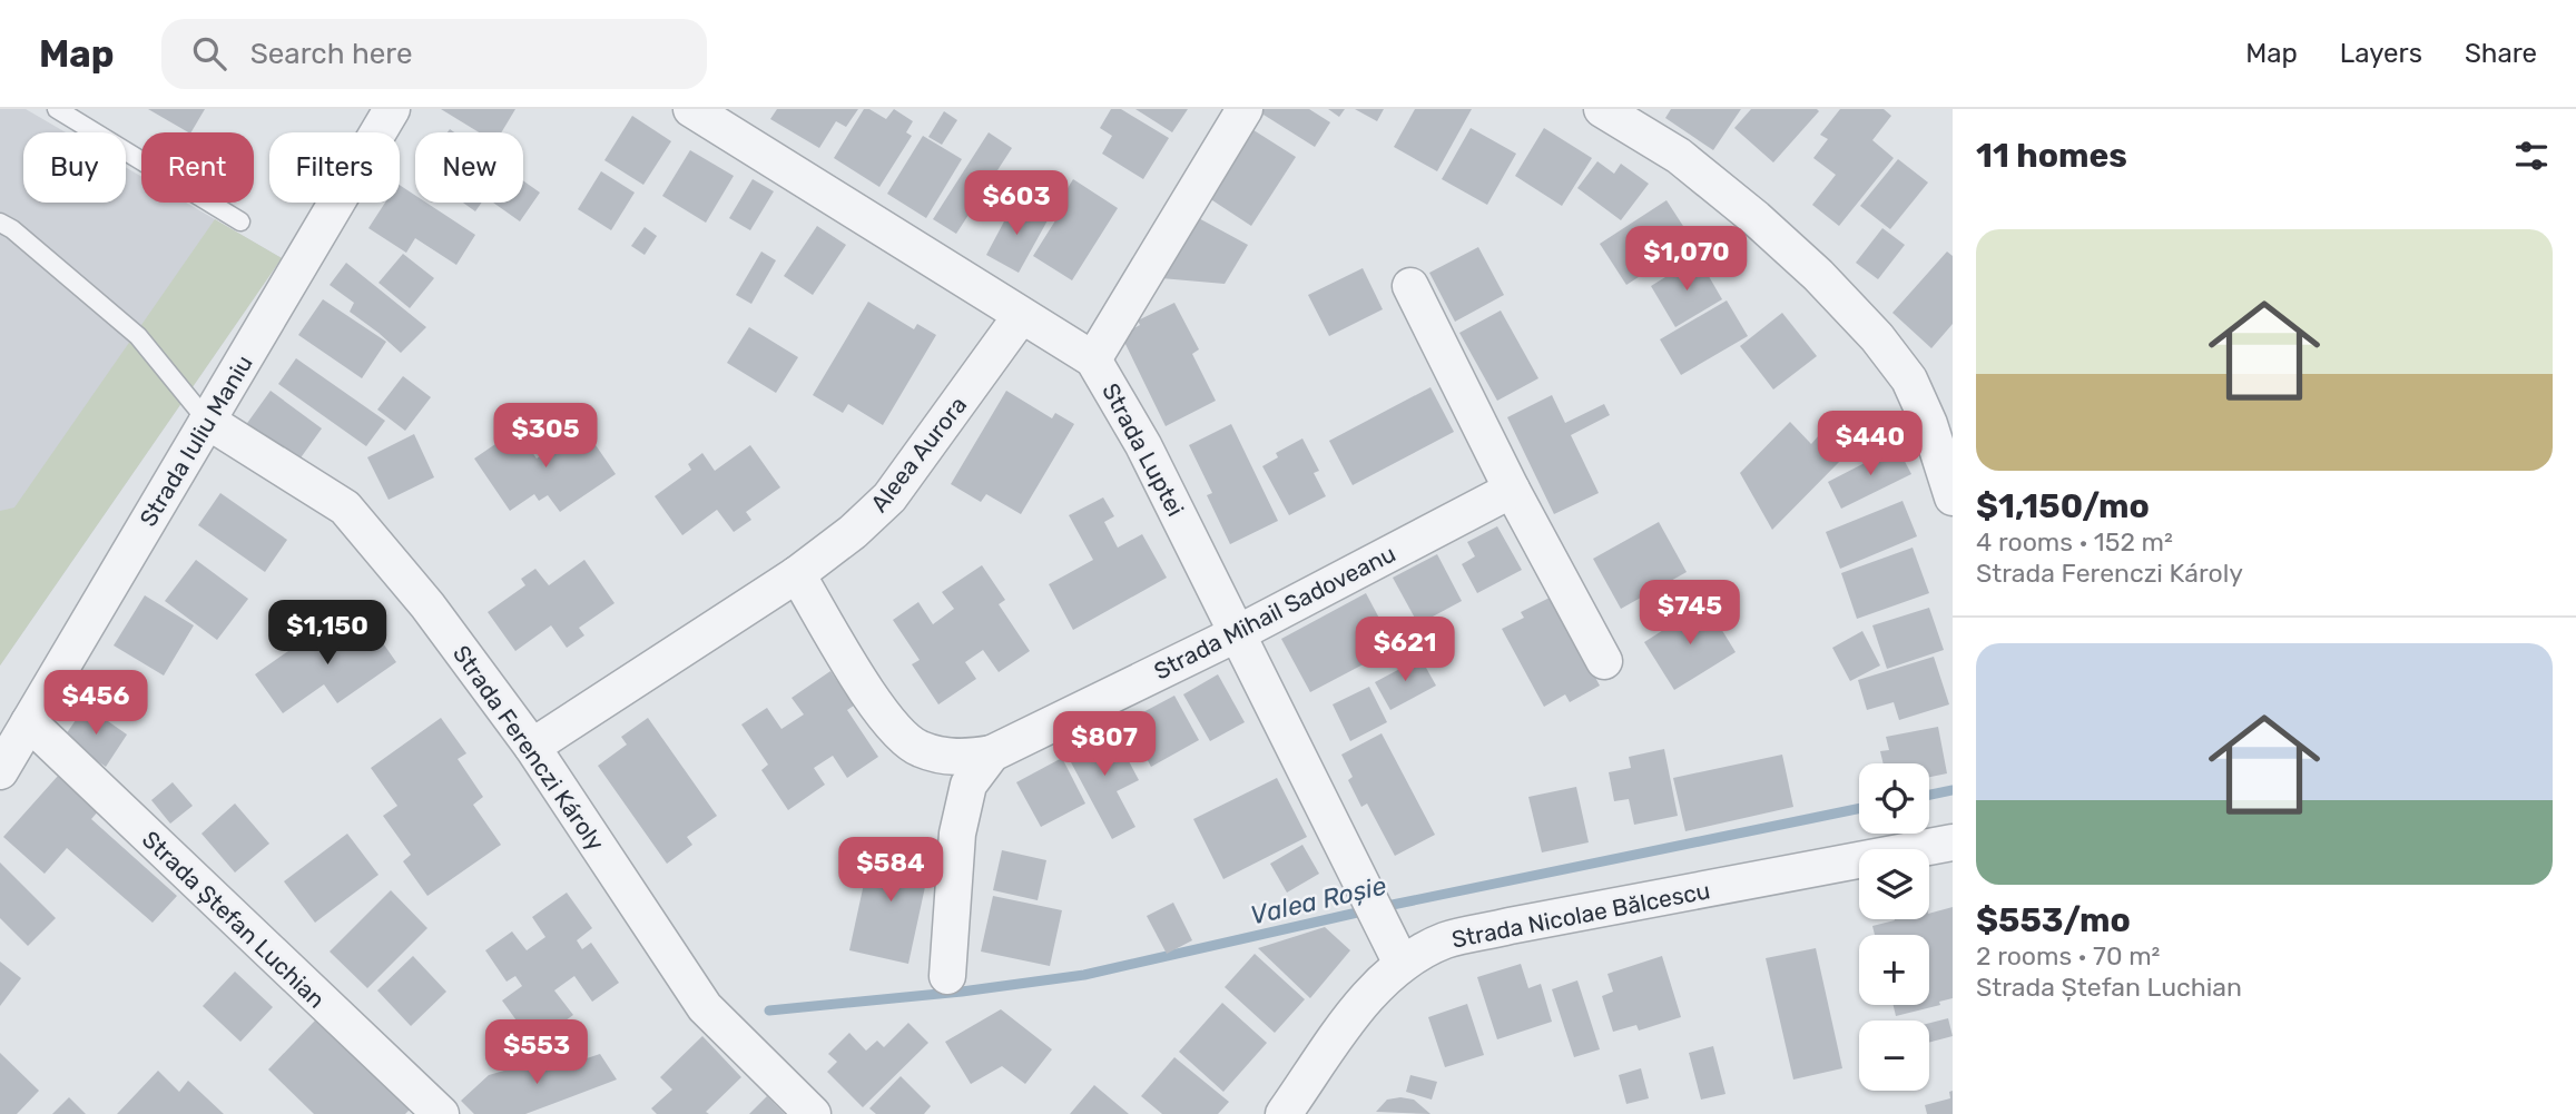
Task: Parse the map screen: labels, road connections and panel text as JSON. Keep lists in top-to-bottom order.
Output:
{
  "streets": {
    "street": [
      "Strada Iuliu Maniu",
      "Strada Luptei",
      "Aleea Aurora",
      "Strada Mihail Sadoveanu",
      "Strada Ferenczi Károly",
      "Strada Nicolae Bălcescu",
      "Strada Ștefan Luchian"
    ]
  },
  "crossings": [
    ["Strada Iuliu Maniu", "Strada Ferenczi Károly"],
    ["Strada Iuliu Maniu", "Strada Ștefan Luchian"],
    ["Strada Luptei", "Aleea Aurora"],
    ["Strada Luptei", "Strada Mihail Sadoveanu"],
    ["Strada Luptei", "Strada Nicolae Bălcescu"],
    ["Aleea Aurora", "Strada Ferenczi Károly"]
  ],
  "water": ["Valea Roșie"],
  "page": {
    "header": "Map",
    "search": "Search here",
    "nav": ["Map", "Layers", "Share"],
    "heading": "11 homes",
    "chip": [
      "Buy",
      "Rent",
      "Filters",
      "New"
    ],
    "price": [
      "$603",
      "$1,070",
      "$305",
      "$440",
      "$745",
      "$1,150",
      "$621",
      "$456",
      "$807",
      "$584",
      "$553"
    ],
    "list": [
      {
        "name": "$1,150/mo",
        "note": "4 rooms · 152 m² · Strada Ferenczi Károly"
      },
      {
        "name": "$553/mo",
        "note": "2 rooms · 70 m² · Strada Ștefan Luchian"
      }
    ],
    "map_buttons": ["+", "−"]
  }
}
